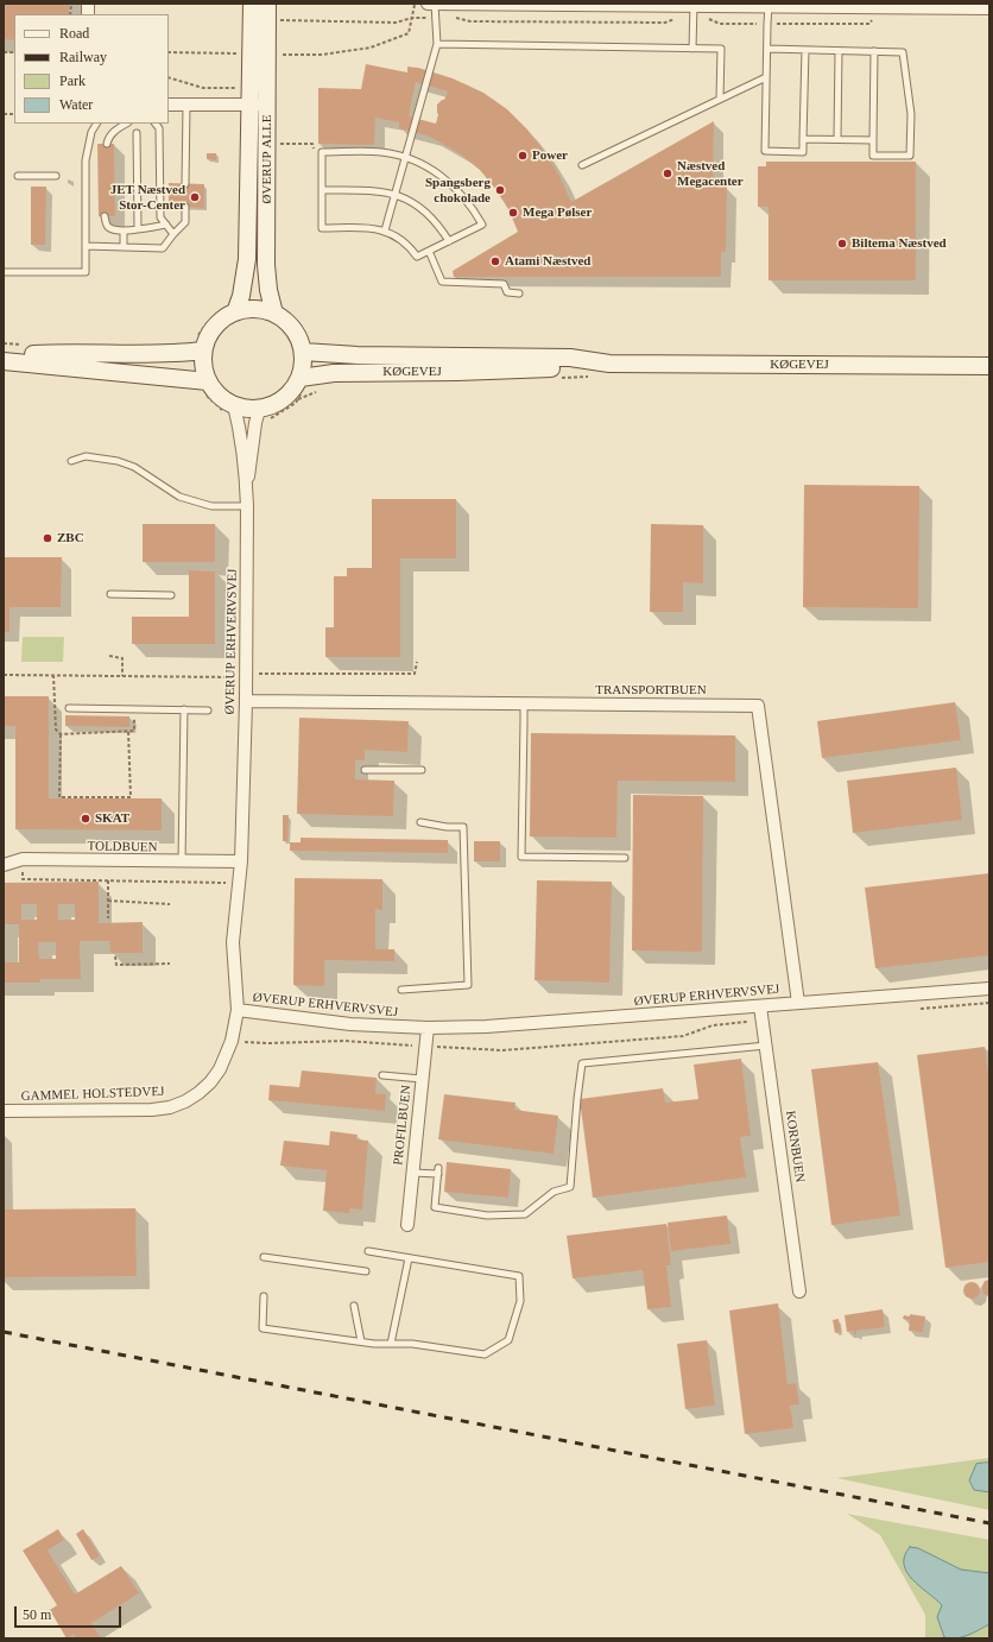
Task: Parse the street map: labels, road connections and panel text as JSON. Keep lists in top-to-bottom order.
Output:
{
  "streets": {
    "street": [
      "ØVERUP ALLE",
      "KØGEVEJ",
      "ØVERUP ERHVERVSVEJ",
      "TRANSPORTBUEN",
      "TOLDBUEN",
      "GAMMEL HOLSTEDVEJ",
      "PROFILBUEN",
      "KORNBUEN"
    ]
  },
  "crossings": [
    ["ØVERUP ALLE", "KØGEVEJ"],
    ["ØVERUP ALLE", "ØVERUP ERHVERVSVEJ"],
    ["KØGEVEJ", "ØVERUP ERHVERVSVEJ"],
    ["ØVERUP ERHVERVSVEJ", "TRANSPORTBUEN"],
    ["ØVERUP ERHVERVSVEJ", "TOLDBUEN"],
    ["ØVERUP ERHVERVSVEJ", "GAMMEL HOLSTEDVEJ"],
    ["ØVERUP ERHVERVSVEJ", "PROFILBUEN"],
    ["ØVERUP ERHVERVSVEJ", "KORNBUEN"]
  ],
  "places": [
    "Power",
    "Næstved Megacenter",
    "Spangsberg chokolade",
    "JET Næstved Stor-Center",
    "Mega Pølser",
    "Biltema Næstved",
    "Atami Næstved",
    "ZBC",
    "SKAT"
  ],
  "legend": [
    "Road",
    "Railway",
    "Park",
    "Water"
  ],
  "scale_bar": "50 m"
}
